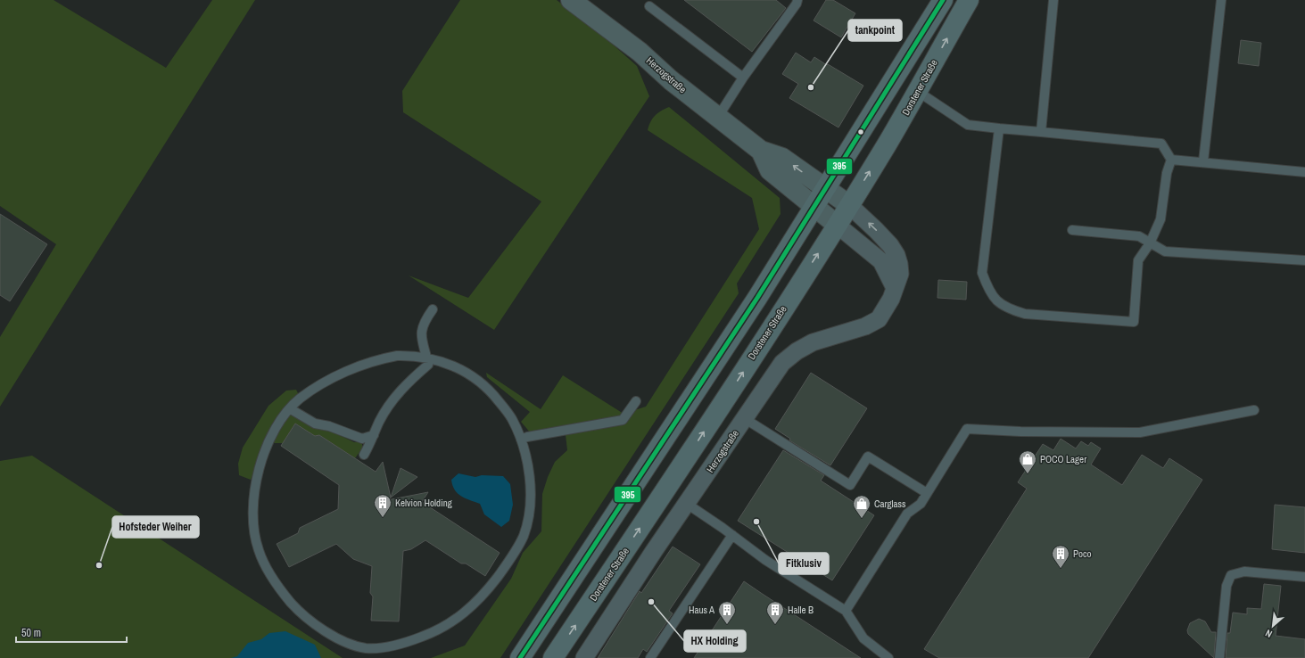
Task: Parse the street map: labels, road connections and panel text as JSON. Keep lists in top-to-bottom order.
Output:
{
  "streets": {
    "main road": ["Dorstener Straße"],
    "street": ["Herzogstraße"]
  },
  "crossings": [
    ["Herzogstraße", "Dorstener Straße"]
  ],
  "places": {
    "other": [
      "tankpoint",
      "Fitklusiv",
      "Hofsteder Weiher",
      "HX Holding"
    ],
    "shop": ["POCO Lager", "Carglass"],
    "building": [
      "Kelvion Holding",
      "Poco",
      "Haus A",
      "Halle B"
    ]
  },
  "lines": ["transit line 395"],
  "scale_bar": "50 m",
  "north": "bottom left"
}
